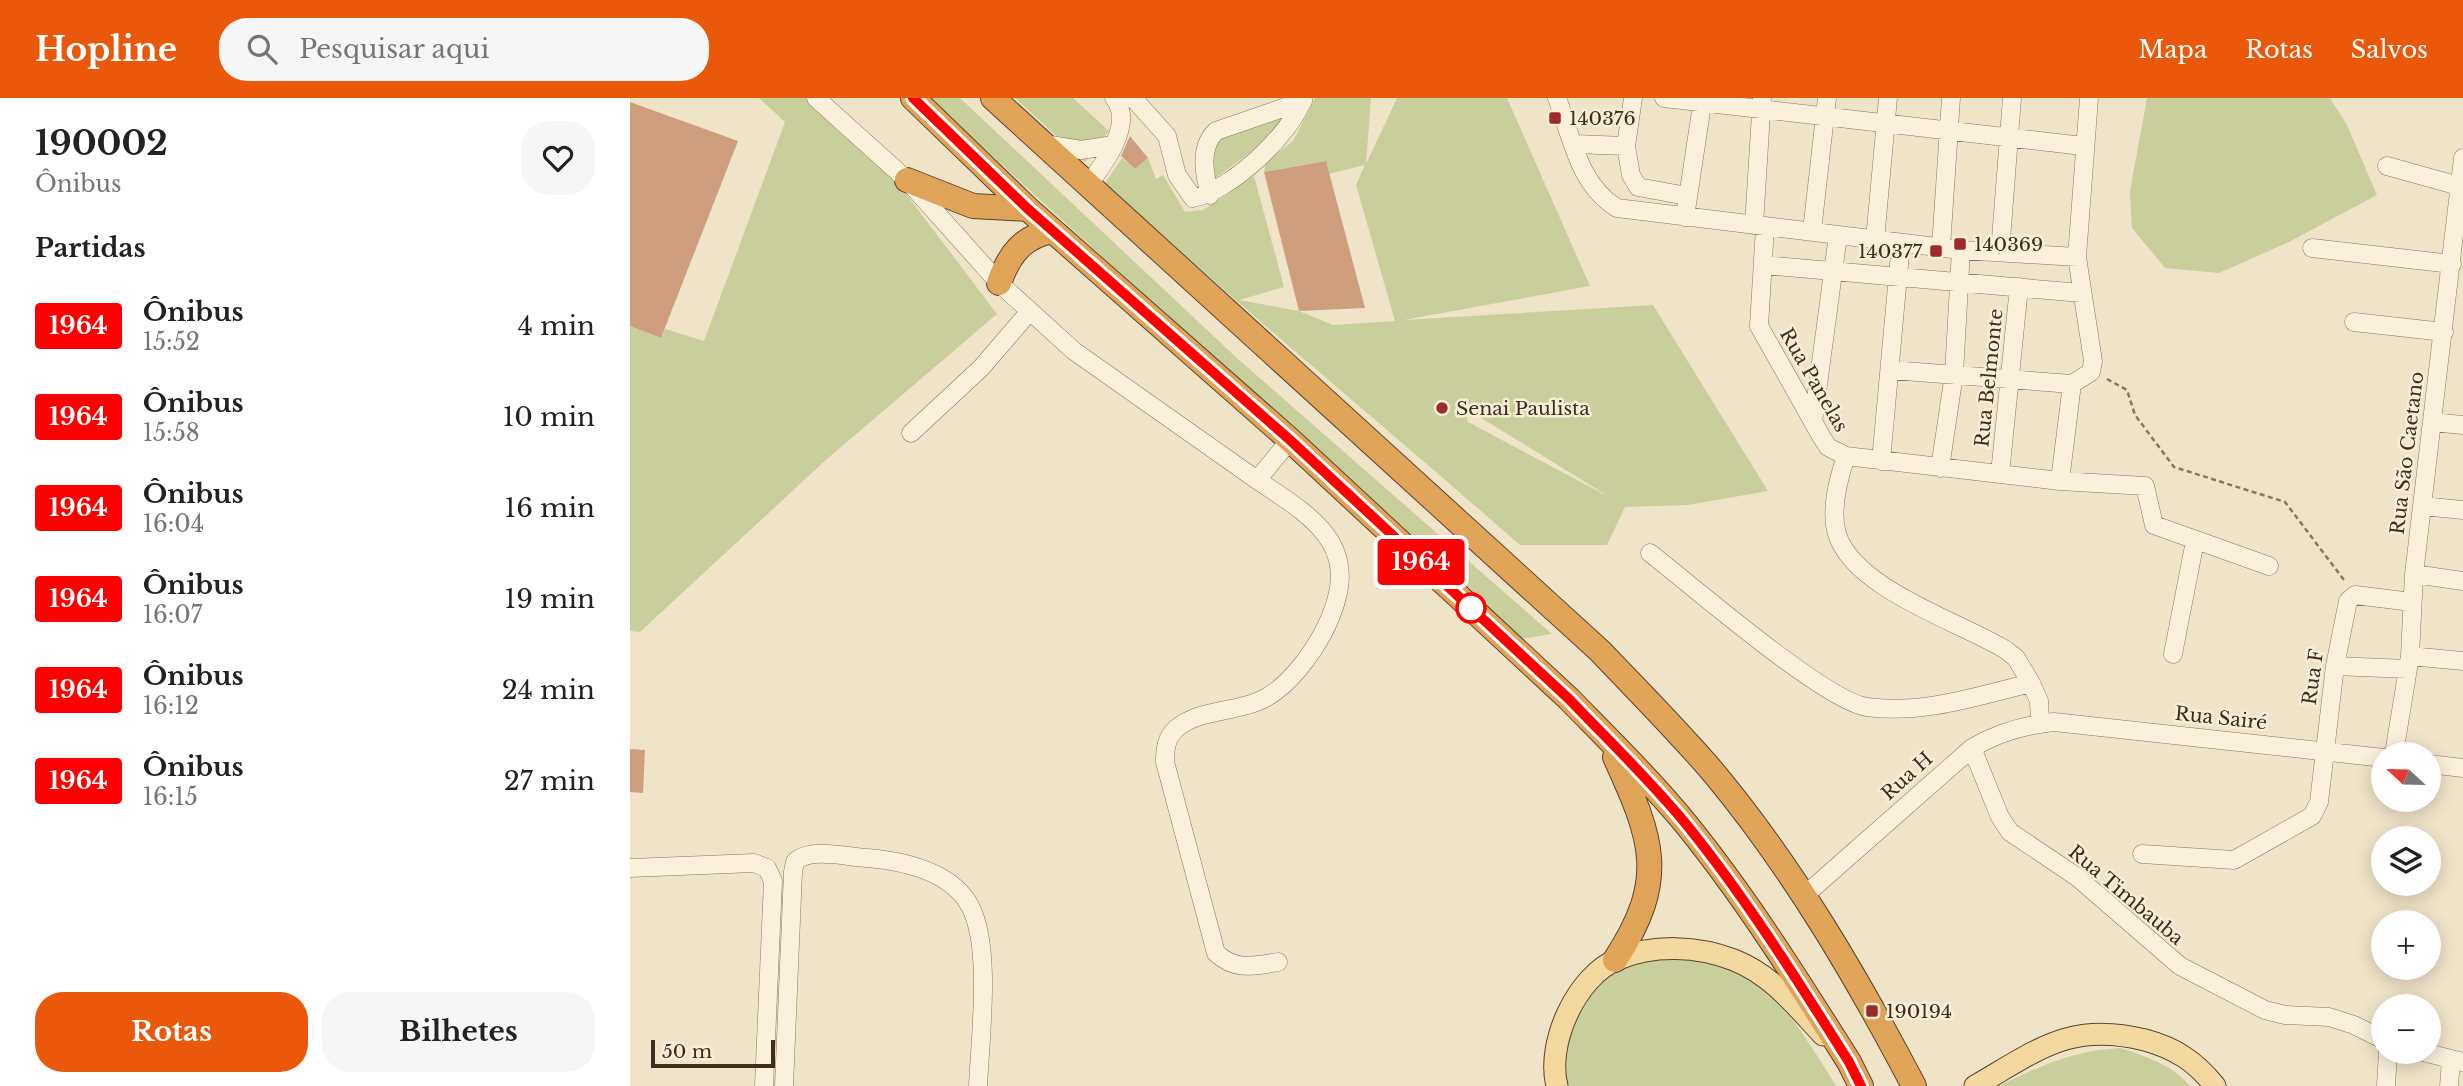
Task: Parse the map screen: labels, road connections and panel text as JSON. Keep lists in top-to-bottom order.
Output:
{
  "streets": {
    "street": [
      "Rua Belmonte",
      "Rua Panelas",
      "Rua São Caetano",
      "Rua F",
      "Rua Sairé",
      "Rua H",
      "Rua Timbauba"
    ]
  },
  "crossings": [
    ["Rua Belmonte", "Rua Panelas"],
    ["Rua F", "Rua Sairé"],
    ["Rua Sairé", "Rua H"],
    ["Rua H", "Rua Timbauba"]
  ],
  "places": {
    "transit": [
      "140376",
      "140369",
      "140377",
      "190194"
    ],
    "other": ["Senai Paulista"]
  },
  "lines": ["bus line 1964"],
  "scale_bar": "50 m",
  "north": "left",
  "page": {
    "header": "Hopline",
    "search": "Pesquisar aqui",
    "nav": ["Mapa", "Rotas", "Salvos"],
    "heading": [
      ["190002", "Ônibus"],
      "Partidas"
    ],
    "on_map": "1964",
    "list": [
      {
        "mark": "1964",
        "name": "Ônibus",
        "note": "15:52",
        "value": "4 min"
      },
      {
        "mark": "1964",
        "name": "Ônibus",
        "note": "15:58",
        "value": "10 min"
      },
      {
        "mark": "1964",
        "name": "Ônibus",
        "note": "16:04",
        "value": "16 min"
      },
      {
        "mark": "1964",
        "name": "Ônibus",
        "note": "16:07",
        "value": "19 min"
      },
      {
        "mark": "1964",
        "name": "Ônibus",
        "note": "16:12",
        "value": "24 min"
      },
      {
        "mark": "1964",
        "name": "Ônibus",
        "note": "16:15",
        "value": "27 min"
      }
    ],
    "map_buttons": ["+", "−"],
    "buttons": ["Rotas", "Bilhetes"],
    "scale": "50 m"
  }
}
